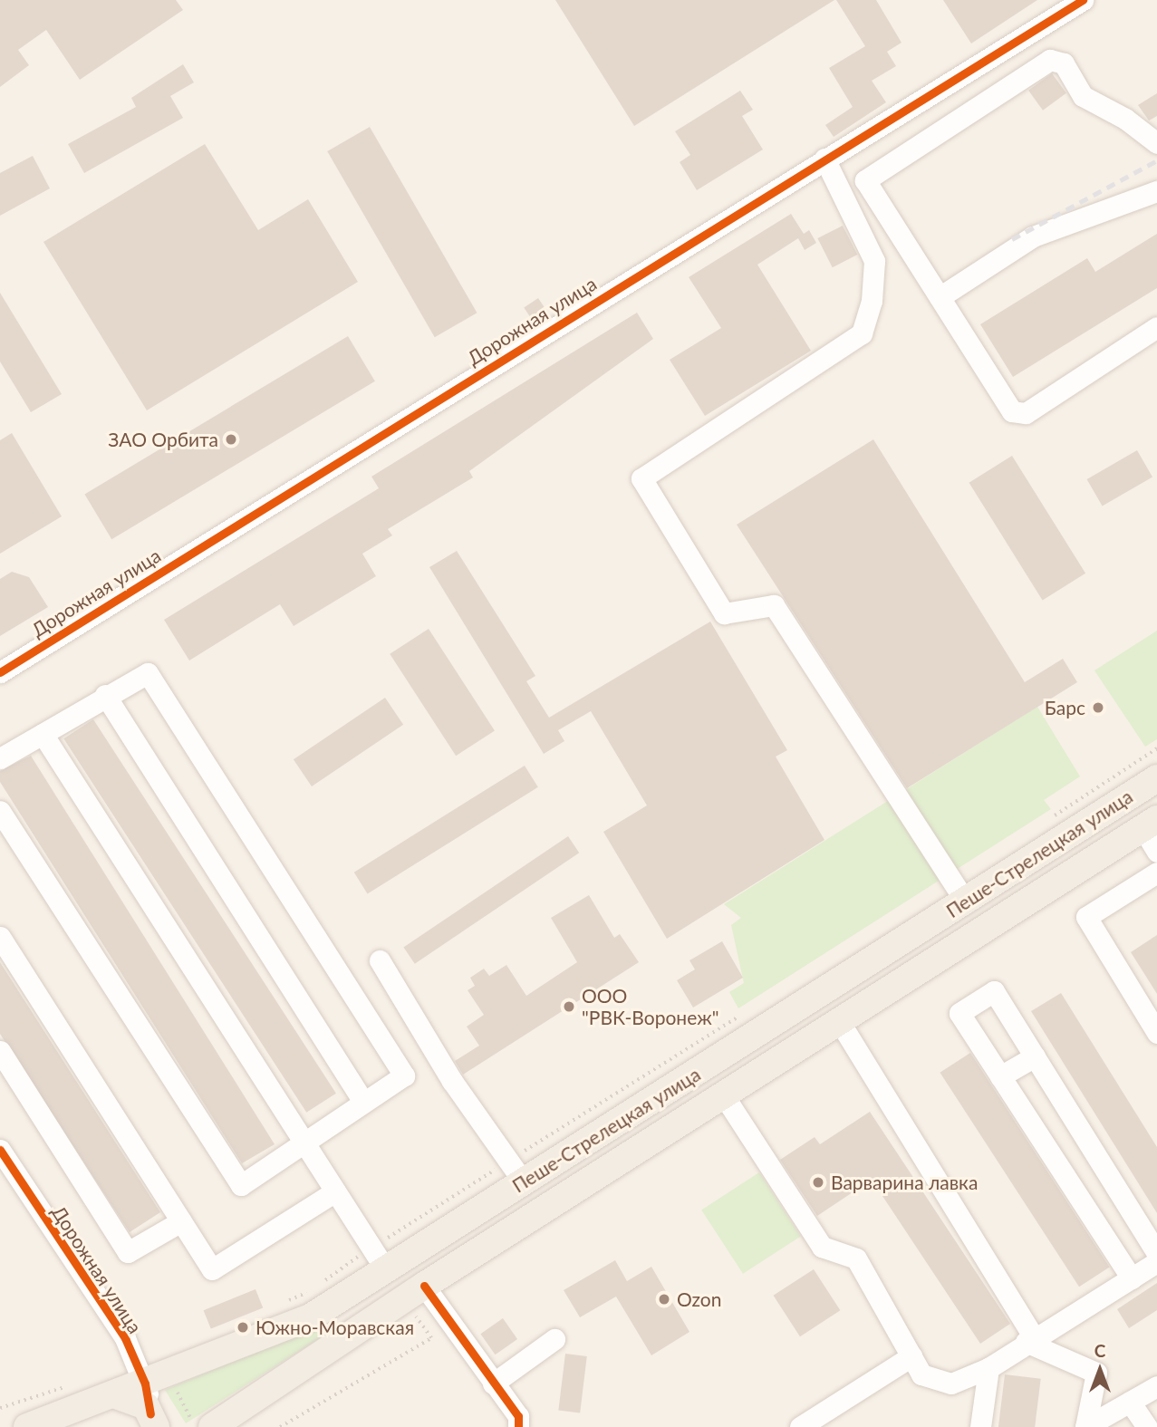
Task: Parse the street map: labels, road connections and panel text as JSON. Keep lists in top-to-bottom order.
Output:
{
  "streets": {
    "main road": ["Пеше-Стрелецкая улица"],
    "street": ["Дорожная улица"]
  },
  "crossings": [
    ["Дорожная улица", "Пеше-Стрелецкая улица"]
  ],
  "places": [
    "ЗАО Орбита",
    "Барс",
    "ООО \"РВК-Воронеж\"",
    "Варварина лавка",
    "Ozon",
    "Южно-Моравская"
  ],
  "north": "top"
}
